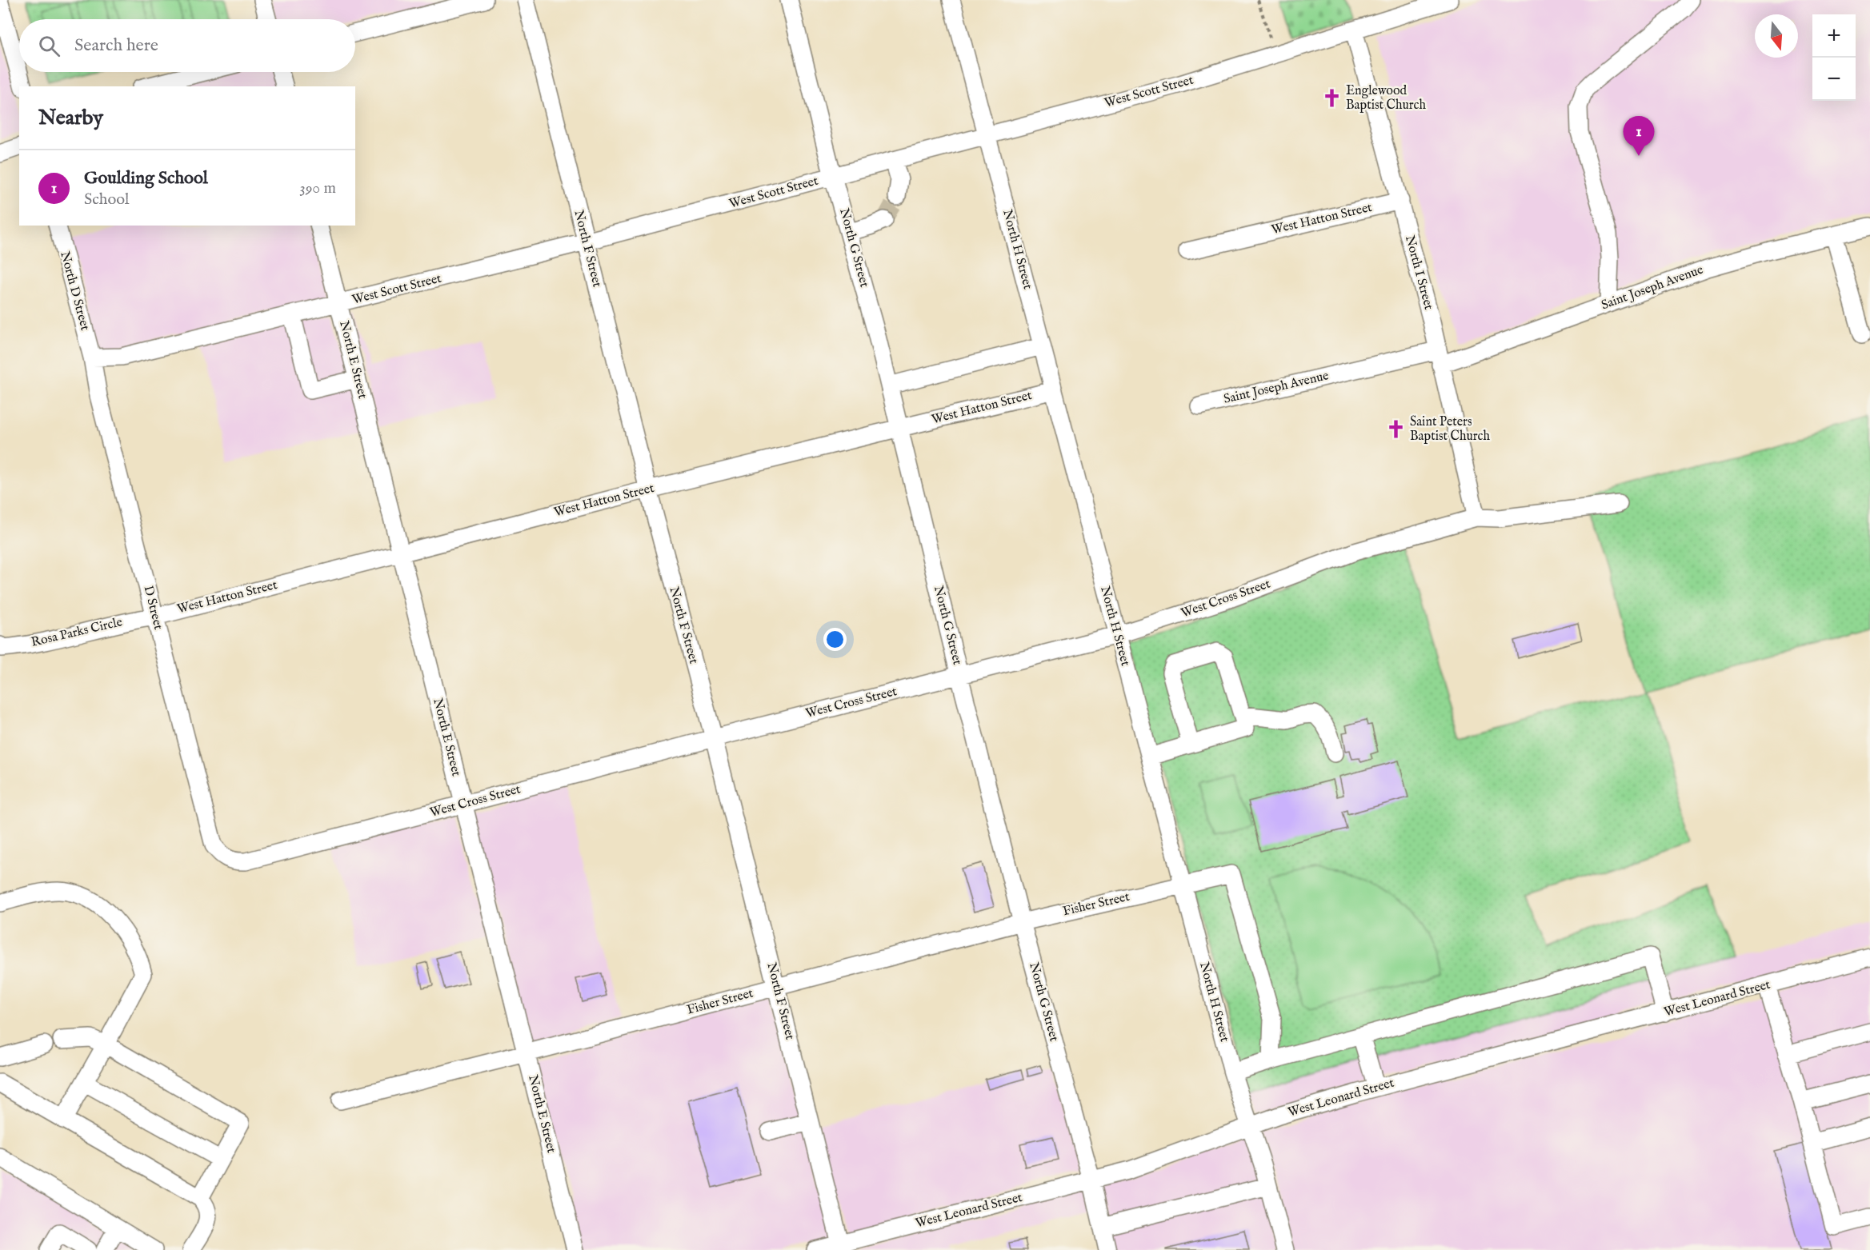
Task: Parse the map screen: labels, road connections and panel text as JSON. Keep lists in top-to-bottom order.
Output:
{
  "streets": {
    "street": [
      "West Scott Street",
      "West Hatton Street",
      "North G Street",
      "North F Street",
      "North H Street",
      "North I Street",
      "Saint Joseph Avenue",
      "North D Street",
      "North E Street",
      "West Cross Street",
      "D Street",
      "Rosa Parks Circle",
      "Fisher Street",
      "West Leonard Street"
    ]
  },
  "crossings": [
    ["West Scott Street", "North G Street"],
    ["West Scott Street", "North F Street"],
    ["West Scott Street", "North H Street"],
    ["West Scott Street", "North I Street"],
    ["West Scott Street", "North D Street"],
    ["West Scott Street", "North E Street"],
    ["West Scott Street", "D Street"],
    ["West Hatton Street", "North G Street"],
    ["West Hatton Street", "North F Street"],
    ["West Hatton Street", "North H Street"],
    ["West Hatton Street", "North I Street"],
    ["West Hatton Street", "North E Street"],
    ["West Hatton Street", "D Street"],
    ["West Hatton Street", "Rosa Parks Circle"],
    ["North G Street", "West Cross Street"],
    ["North G Street", "Fisher Street"],
    ["North G Street", "West Leonard Street"],
    ["North F Street", "West Cross Street"],
    ["North F Street", "Fisher Street"],
    ["North F Street", "West Leonard Street"],
    ["North H Street", "West Cross Street"],
    ["North H Street", "Fisher Street"],
    ["North H Street", "West Leonard Street"],
    ["North I Street", "Saint Joseph Avenue"],
    ["North I Street", "West Cross Street"],
    ["North D Street", "D Street"],
    ["North E Street", "West Cross Street"],
    ["North E Street", "Fisher Street"],
    ["West Cross Street", "D Street"],
    ["D Street", "Rosa Parks Circle"]
  ],
  "places": {
    "church": ["Englewood Baptist Church", "Saint Peters Baptist Church"]
  },
  "north": "bottom",
  "page": {
    "map_buttons": ["+", "−"],
    "search": "Search here",
    "heading": "Nearby",
    "pins": "1",
    "list": [
      {
        "mark": "1",
        "name": "Goulding School",
        "note": "School",
        "value": "390 m"
      }
    ]
  }
}
